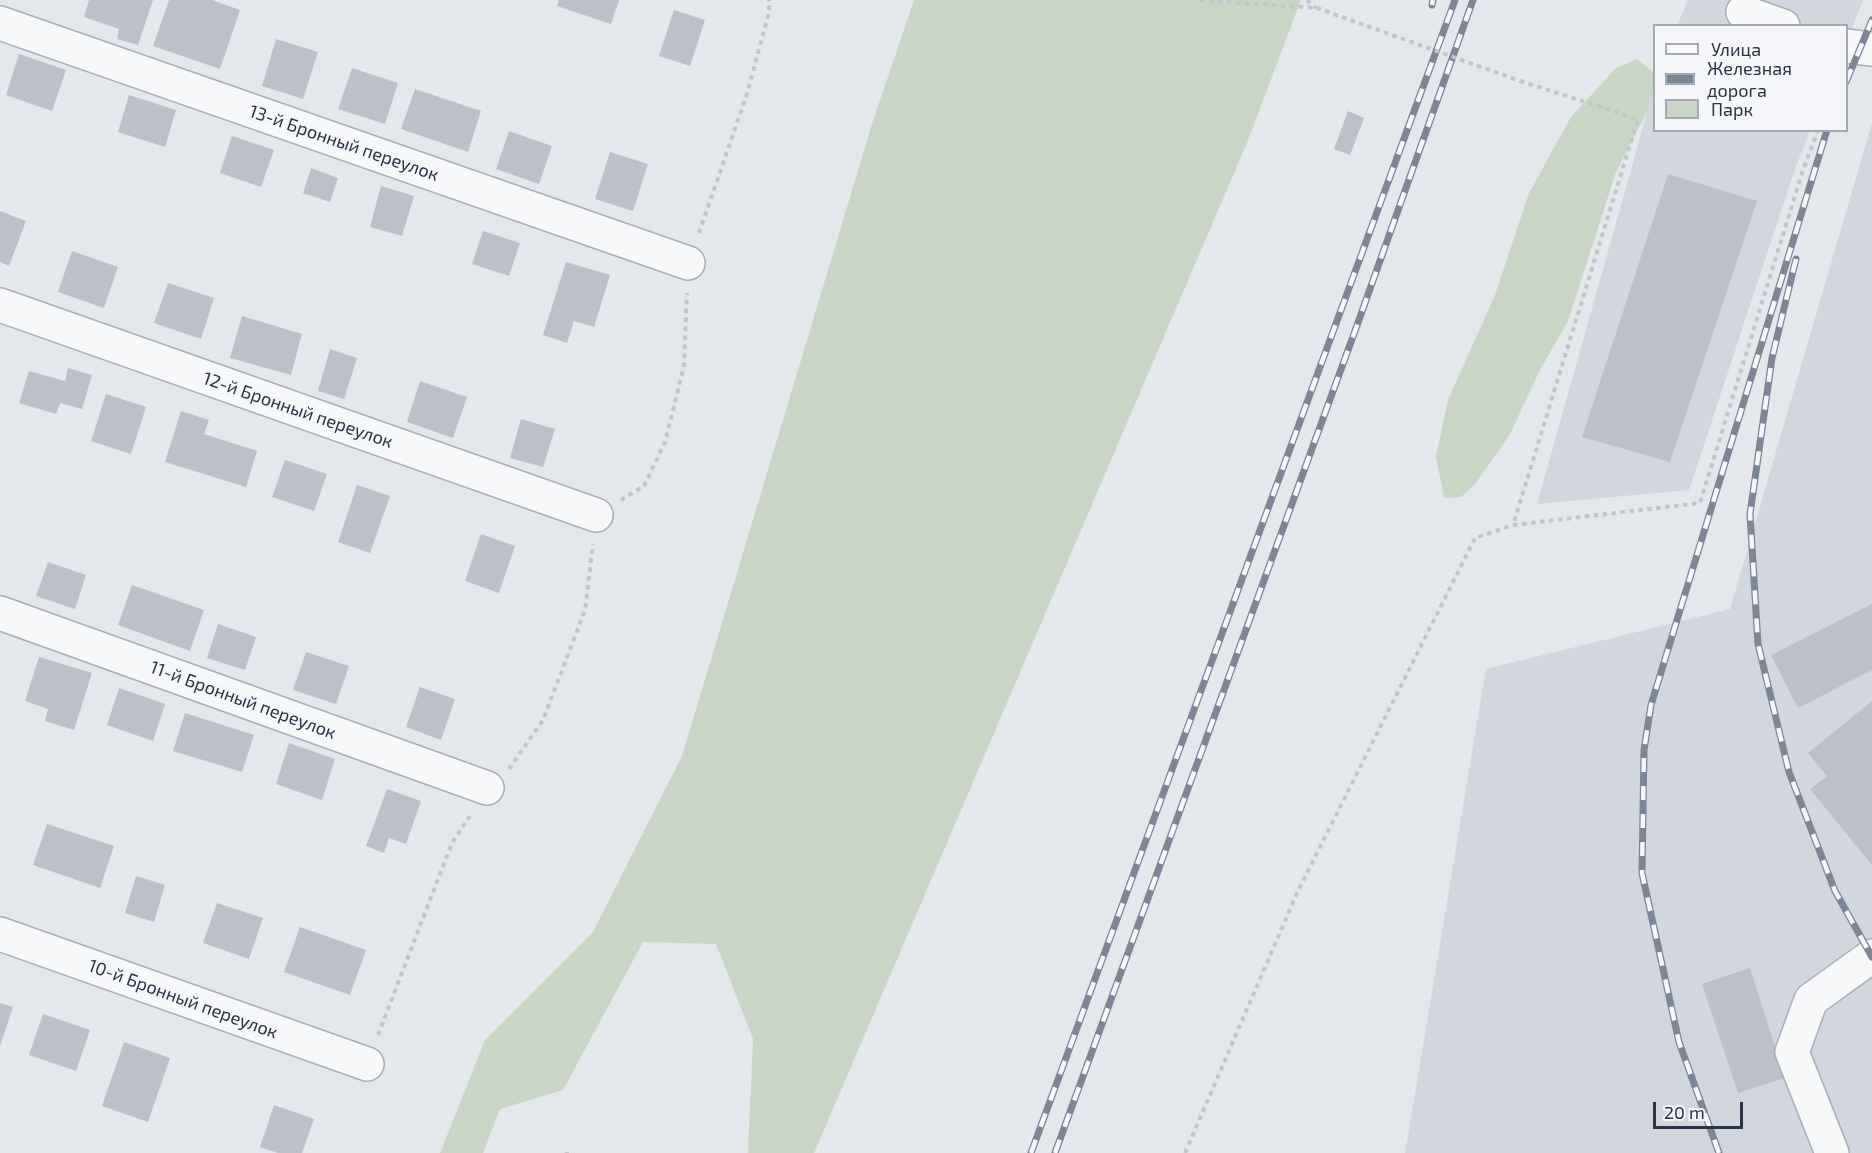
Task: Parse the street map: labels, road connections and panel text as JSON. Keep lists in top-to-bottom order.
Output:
{
  "streets": {
    "street": [
      "13-й Бронный переулок",
      "12-й Бронный переулок",
      "11-й Бронный переулок",
      "10-й Бронный переулок"
    ]
  },
  "legend": ["Улица", "Железная дорога", "Парк"],
  "scale_bar": "20 m"
}
